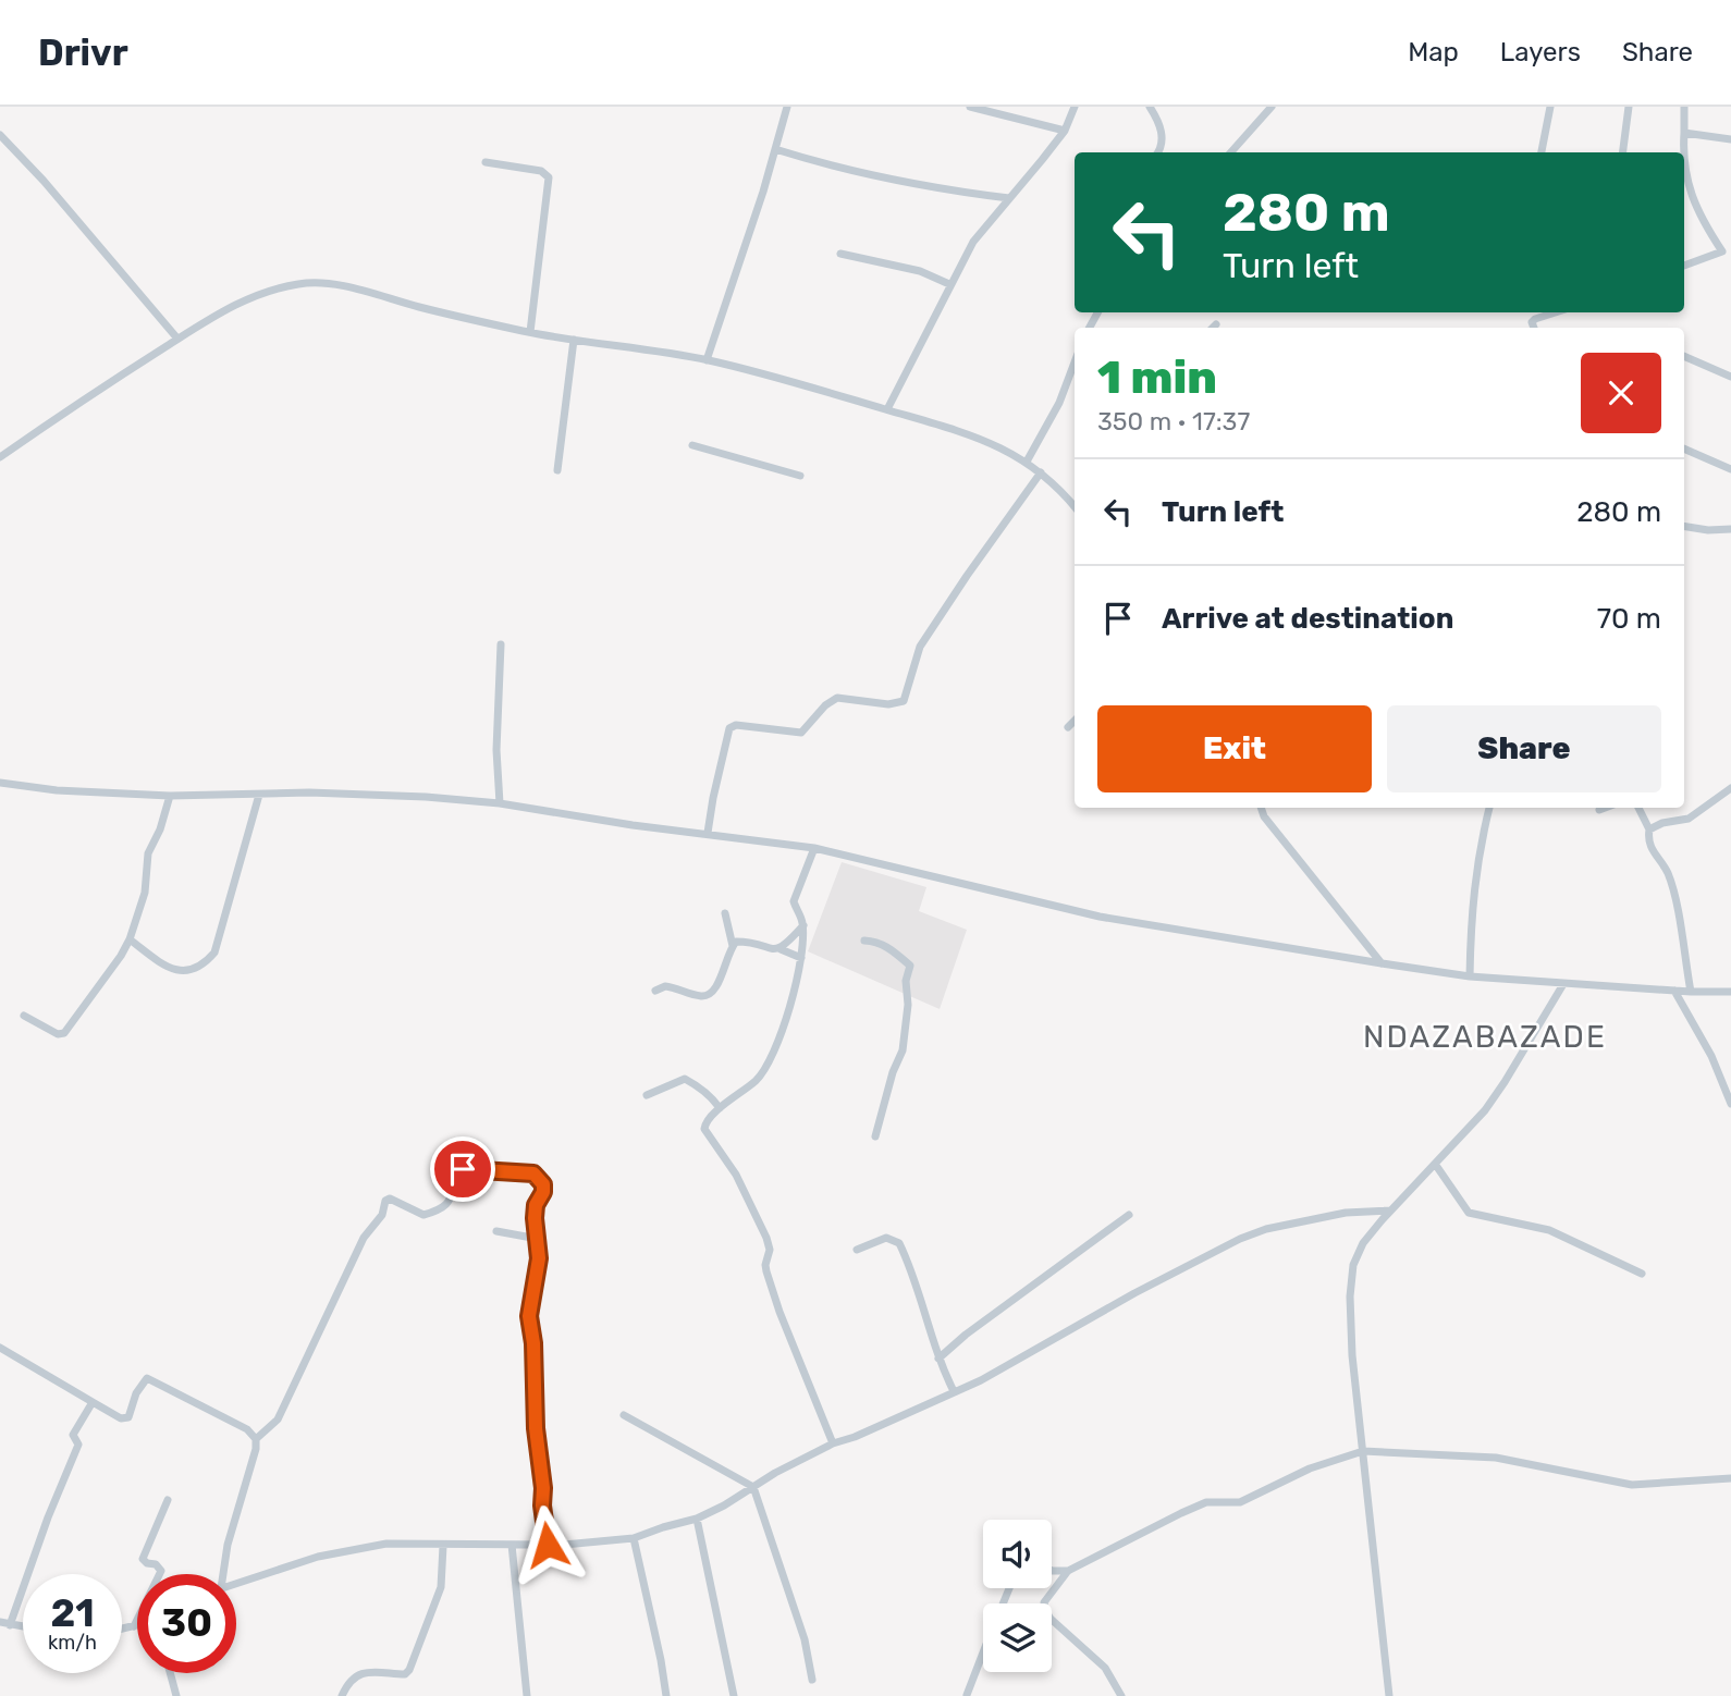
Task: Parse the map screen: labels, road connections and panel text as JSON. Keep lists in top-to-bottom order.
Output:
{
  "districts": ["NDAZABAZADE"],
  "page": {
    "header": "Drivr",
    "nav": ["Map", "Layers", "Share"],
    "turn": ["280 m", "Turn left"],
    "heading": ["1 min", "350 m · 17:37"],
    "list": [
      {
        "name": "Turn left",
        "value": "280 m"
      },
      {
        "name": "Arrive at destination",
        "value": "70 m"
      }
    ],
    "buttons": ["Exit", "Share"],
    "speed": "21 km/h",
    "limit": "30"
  }
}
